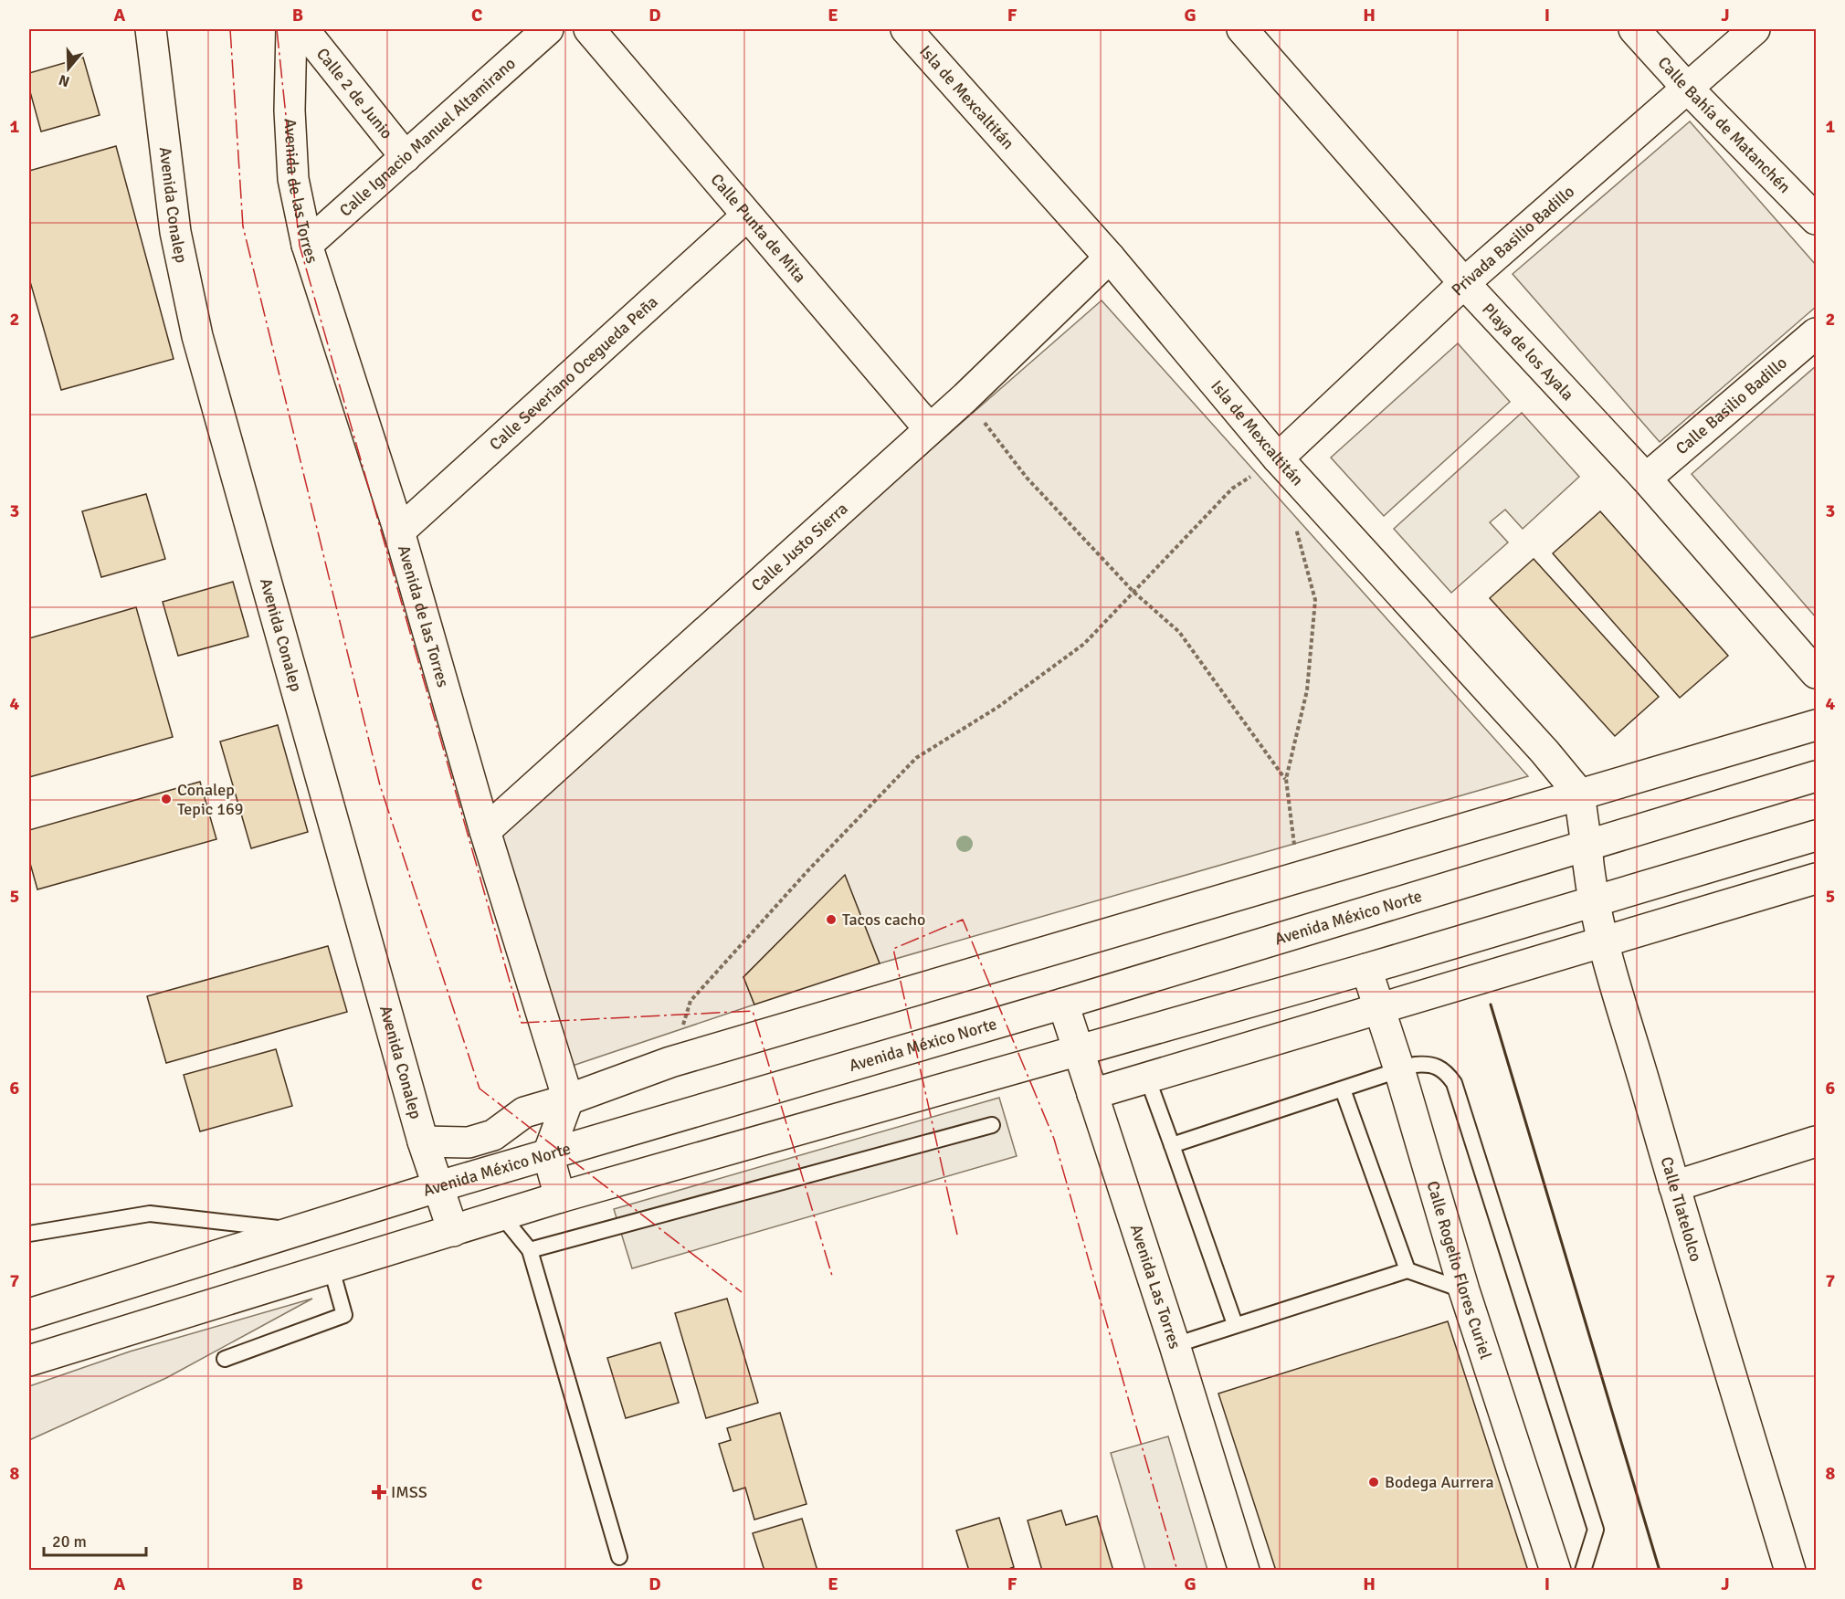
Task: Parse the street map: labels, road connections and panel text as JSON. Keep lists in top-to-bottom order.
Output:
{
  "streets": {
    "street": [
      "Calle 2 de Junio",
      "Isla de Mexcaltitán",
      "Calle Bahía de Matanchén",
      "Calle Ignacio Manuel Altamirano",
      "Avenida de las Torres",
      "Avenida Conalep",
      "Calle Punta de Mita",
      "Privada Basilio Badillo",
      "Playa de los Ayala",
      "Calle Severiano Ocegueda Peña",
      "Calle Basilio Badillo",
      "Calle Justo Sierra",
      "Avenida México Norte",
      "Calle Tlatelolco",
      "Calle Rogelio Flores Curiel",
      "Avenida Las Torres"
    ]
  },
  "crossings": [
    ["Calle 2 de Junio", "Calle Ignacio Manuel Altamirano"],
    ["Isla de Mexcaltitán", "Privada Basilio Badillo"],
    ["Isla de Mexcaltitán", "Calle Justo Sierra"],
    ["Isla de Mexcaltitán", "Avenida México Norte"],
    ["Calle Bahía de Matanchén", "Privada Basilio Badillo"],
    ["Calle Ignacio Manuel Altamirano", "Avenida de las Torres"],
    ["Avenida de las Torres", "Calle Severiano Ocegueda Peña"],
    ["Avenida de las Torres", "Calle Justo Sierra"],
    ["Avenida de las Torres", "Avenida México Norte"],
    ["Avenida Conalep", "Avenida México Norte"],
    ["Calle Punta de Mita", "Calle Severiano Ocegueda Peña"],
    ["Calle Punta de Mita", "Calle Justo Sierra"],
    ["Privada Basilio Badillo", "Playa de los Ayala"],
    ["Playa de los Ayala", "Calle Basilio Badillo"],
    ["Avenida México Norte", "Calle Tlatelolco"],
    ["Avenida México Norte", "Avenida Las Torres"]
  ],
  "places": {
    "other": ["Conalep Tepic 169", "Tacos cacho", "Bodega Aurrera"],
    "health": ["IMSS"]
  },
  "scale_bar": "20 m",
  "north": "bottom",
  "grid": {
    "columns": [
      "A",
      "B",
      "C",
      "D",
      "E",
      "F",
      "G",
      "H",
      "I",
      "J"
    ],
    "rows": [
      "1",
      "2",
      "3",
      "4",
      "5",
      "6",
      "7",
      "8"
    ]
  }
}
